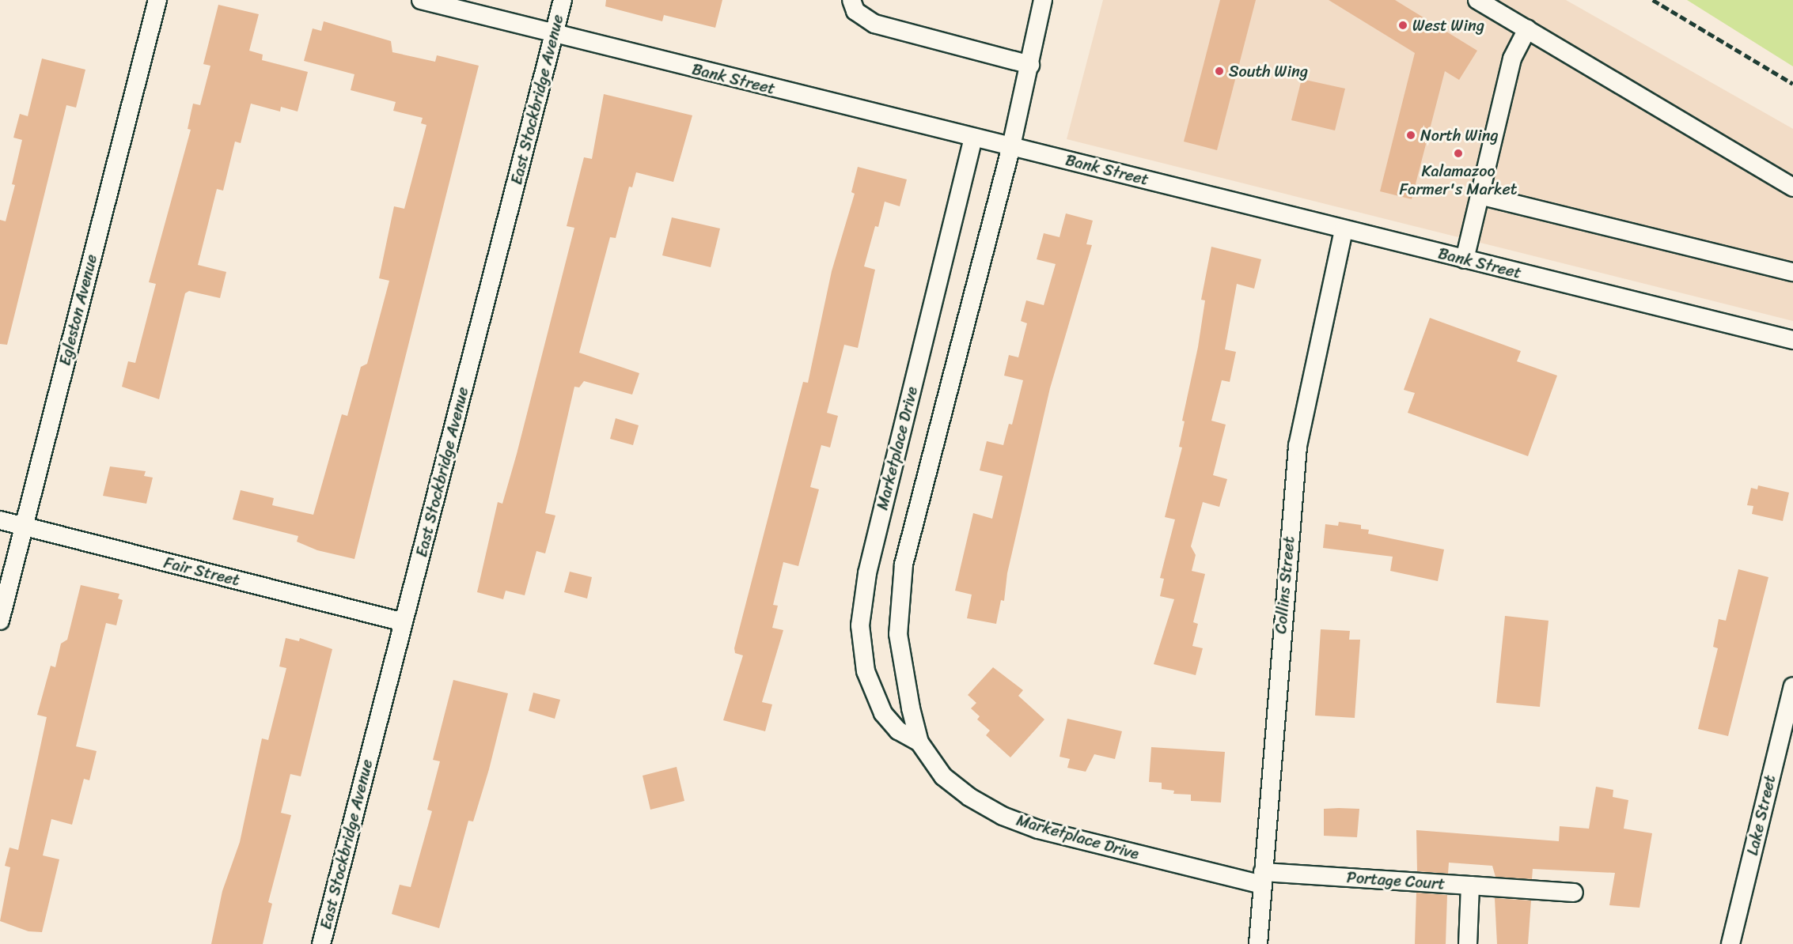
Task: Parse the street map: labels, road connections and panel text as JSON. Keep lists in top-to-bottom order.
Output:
{
  "streets": {
    "street": [
      "Bank Street",
      "East Stockbridge Avenue",
      "Egleston Avenue",
      "Marketplace Drive",
      "Fair Street",
      "Collins Street",
      "Lake Street",
      "Portage Court"
    ]
  },
  "crossings": [
    ["Bank Street", "East Stockbridge Avenue"],
    ["Bank Street", "Marketplace Drive"],
    ["Bank Street", "Collins Street"],
    ["East Stockbridge Avenue", "Fair Street"],
    ["Egleston Avenue", "Fair Street"],
    ["Marketplace Drive", "Collins Street"],
    ["Marketplace Drive", "Portage Court"],
    ["Collins Street", "Portage Court"]
  ],
  "places": [
    "West Wing",
    "South Wing",
    "North Wing",
    "Kalamazoo Farmer's Market"
  ]
}
